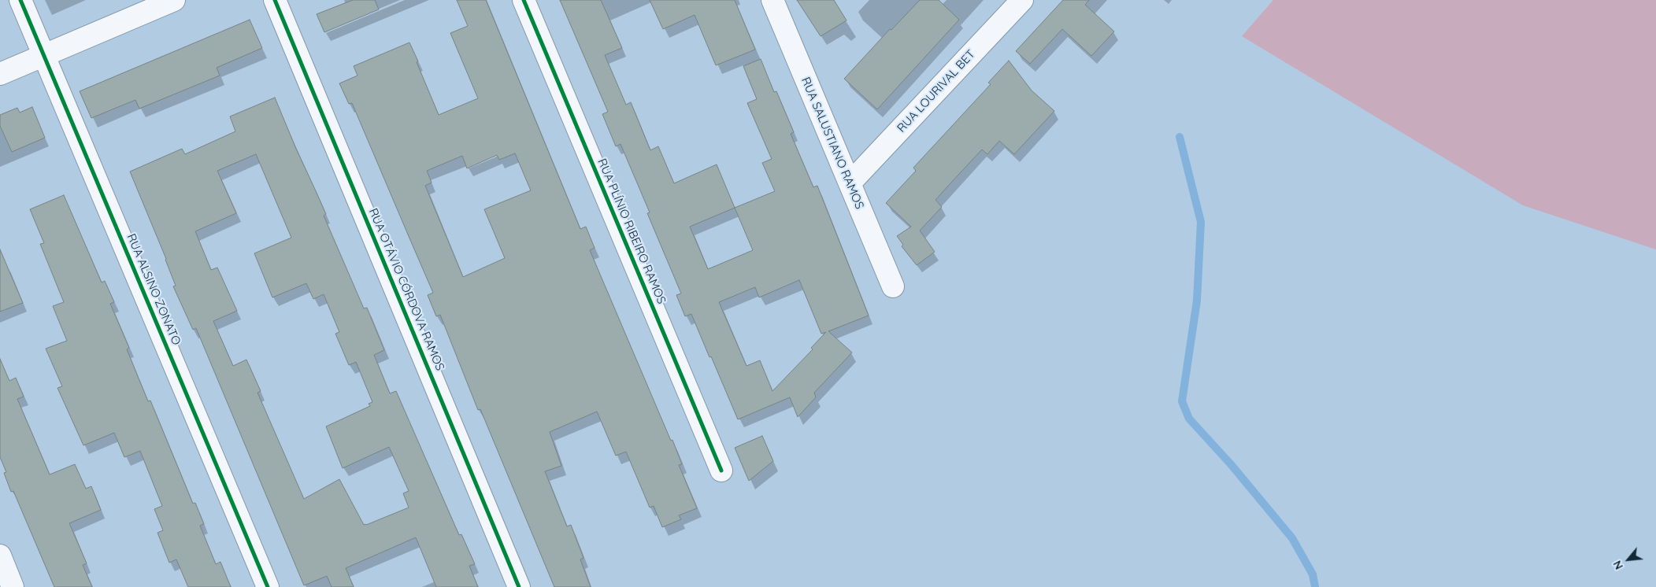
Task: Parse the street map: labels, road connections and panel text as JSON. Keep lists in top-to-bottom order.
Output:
{
  "streets": {
    "street": [
      "RUA LOURIVAL BET",
      "RUA SALUSTIANO RAMOS",
      "RUA PLÍNIO RIBEIRO RAMOS",
      "RUA ALSINO ZONATO",
      "RUA OTÁVIO CÓRDOVA RAMOS"
    ]
  },
  "crossings": [
    ["RUA LOURIVAL BET", "RUA SALUSTIANO RAMOS"]
  ],
  "north": "bottom left"
}
